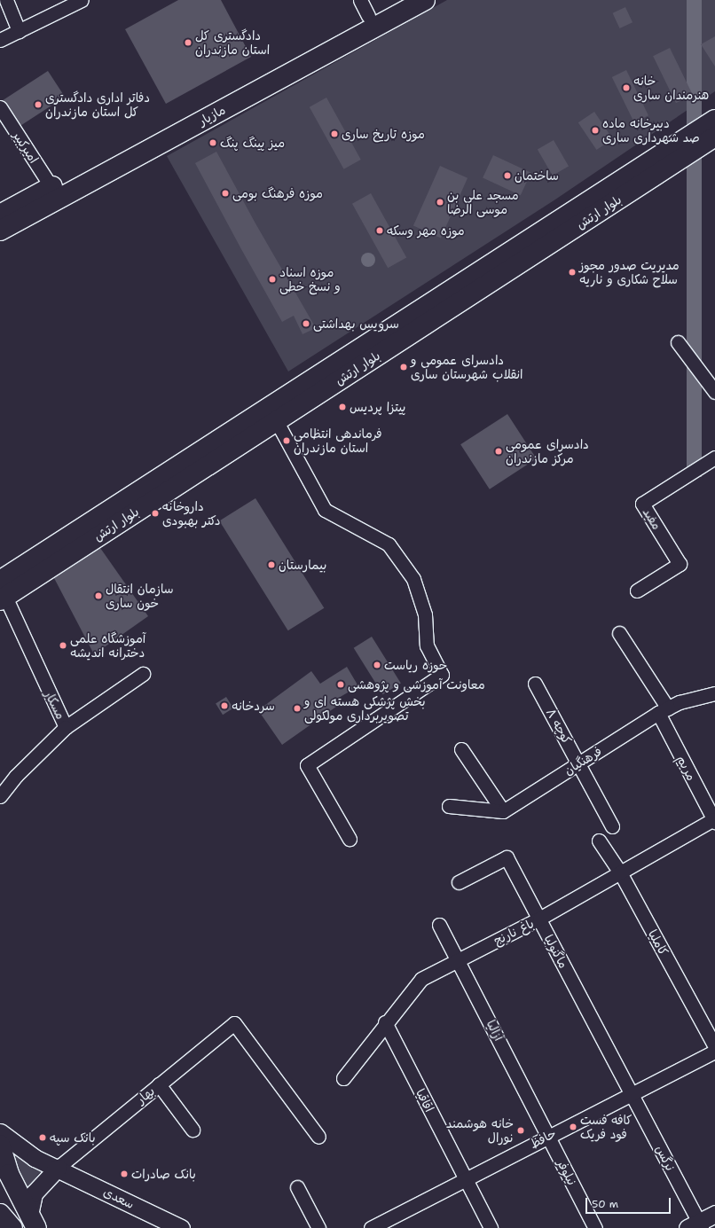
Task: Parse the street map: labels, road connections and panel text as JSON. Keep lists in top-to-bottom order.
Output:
{
  "streets": {
    "main road": ["مازیار", "بلوار ارتش"],
    "street": [
      "امیرکبیر",
      "مفید",
      "مسکار",
      "کوچه ۸",
      "فرهنگیان",
      "مریم",
      "باغ نارنج",
      "کاملیا",
      "ماگنولیا",
      "آزالیا",
      "بهار",
      "اقاقیا",
      "حافظ",
      "نرگس",
      "نیلوفر",
      "سعدی"
    ]
  },
  "crossings": [
    ["مازیار", "امیرکبیر"],
    ["بلوار ارتش", "مسکار"],
    ["کوچه ۸", "فرهنگیان"],
    ["فرهنگیان", "مریم"],
    ["مریم", "باغ نارنج"],
    ["باغ نارنج", "کاملیا"],
    ["باغ نارنج", "ماگنولیا"],
    ["باغ نارنج", "آزالیا"],
    ["باغ نارنج", "اقاقیا"],
    ["ماگنولیا", "حافظ"],
    ["ماگنولیا", "نرگس"],
    ["آزالیا", "حافظ"],
    ["آزالیا", "نیلوفر"],
    ["بهار", "سعدی"],
    ["اقاقیا", "حافظ"],
    ["حافظ", "نرگس"],
    ["حافظ", "نیلوفر"]
  ],
  "places": [
    "دادگستری کل استان مازندران",
    "خانه هنرمندان ساری",
    "دفاتر اداری دادگستری کل استان مازندران",
    "دبیرخانه ماده صد شهرداری ساری",
    "موزه تاریخ ساری",
    "میز پینگ پنگ",
    "ساختمان",
    "موزه فرهنگ بومی",
    "مسجد علی بن موسی الرضا",
    "موزه مهر وسکه",
    "مدیریت صدور مجوز سلاح شکاری و ناریه",
    "موزه اسناد و نسخ خطی",
    "سرویس بهداشتی",
    "دادسرای عمومی و انقلاب شهرستان ساری",
    "پیتزا پردیس",
    "فرماندهی انتظامی استان مازندران",
    "دادسرای عمومی مرکز مازندران",
    "داروخانه دکتر بهبودی",
    "بیمارستان",
    "سازمان انتقال خون ساری",
    "آموزشگاه علمی دخترانه اندیشه",
    "حوزه ریاست",
    "معاونت آموزشی و پژوهشی",
    "سردخانه",
    "بخش پژشکی هسته ای و تصویربرداری مولکولی",
    "کافه فست فود فریک",
    "خانه هوشمند نورال",
    "بانک سپه",
    "بانک صادرات"
  ],
  "scale_bar": "50 m"
}
